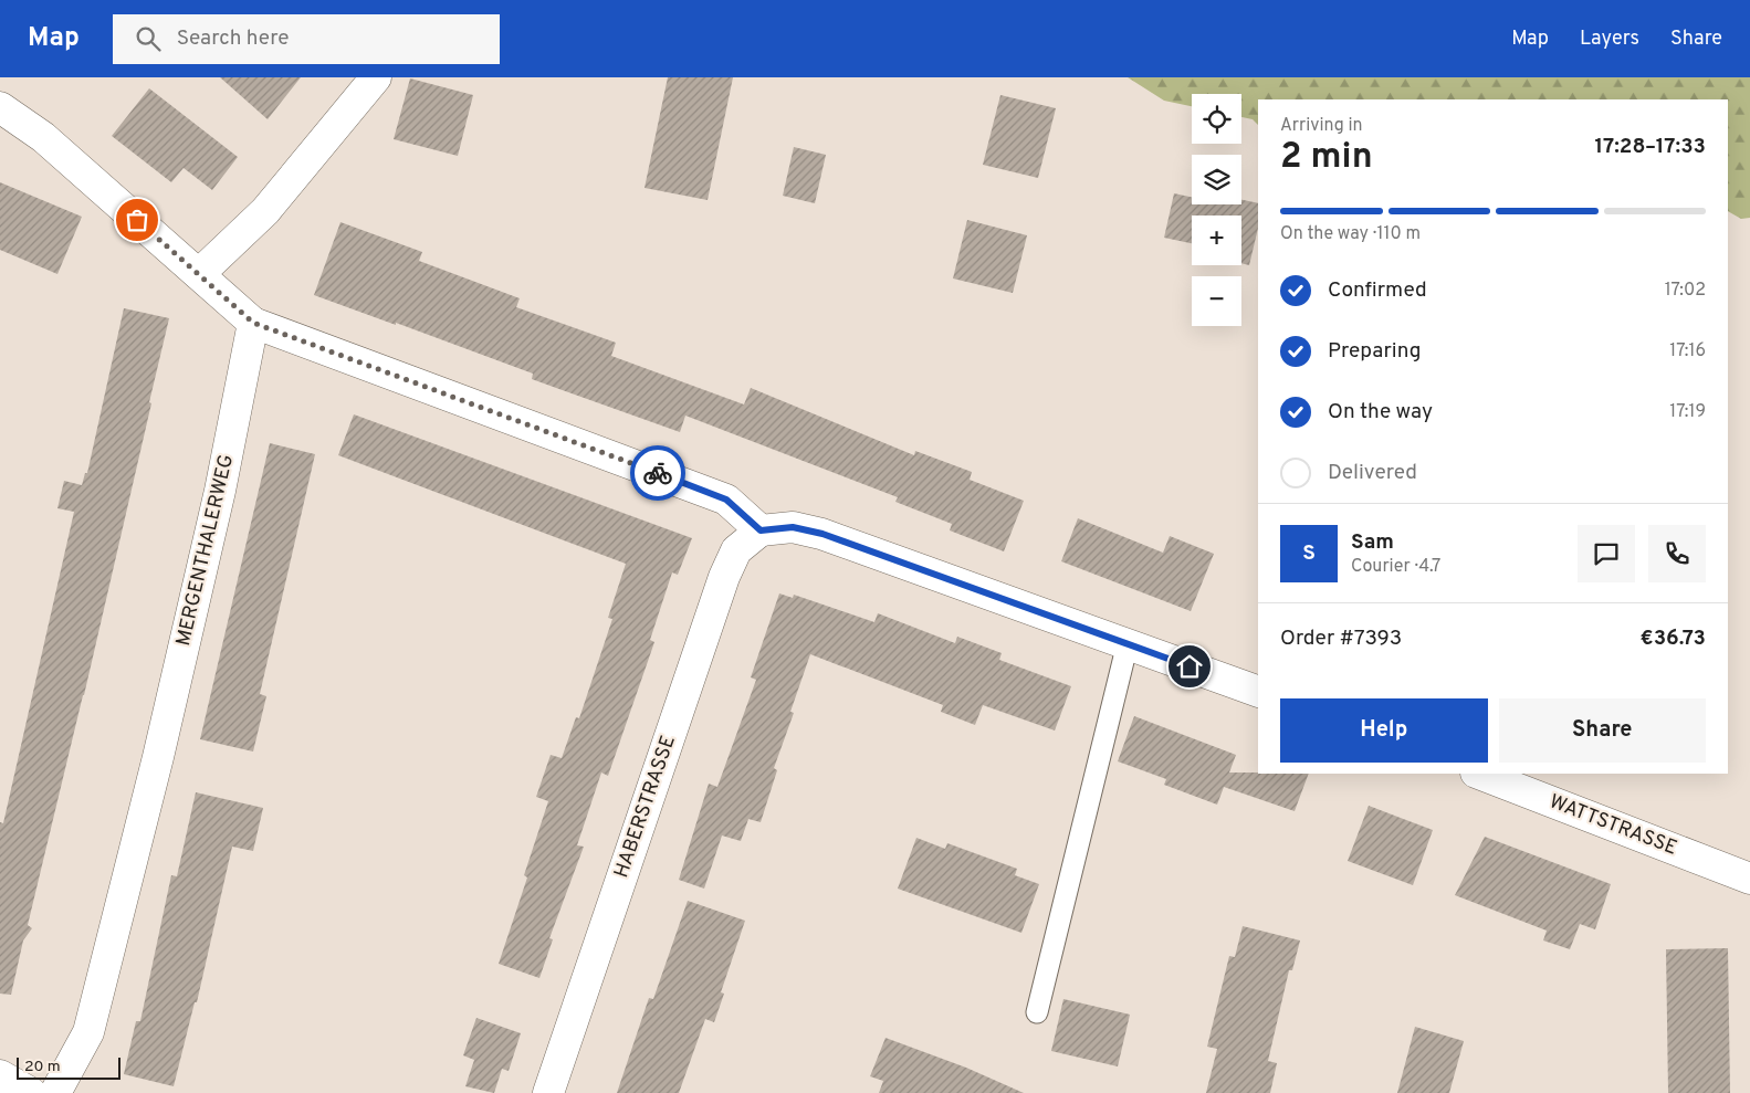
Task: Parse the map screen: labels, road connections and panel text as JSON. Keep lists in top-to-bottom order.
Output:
{
  "streets": {
    "street": ["MERGENTHALERWEG", "HABERSTRASSE", "WATTSTRASSE"]
  },
  "scale_bar": "20 m",
  "page": {
    "header": "Map",
    "search": "Search here",
    "nav": ["Map", "Layers", "Share"],
    "map_buttons": ["+", "−"],
    "heading": ["2 min", "Arriving in", "17:28–17:33"],
    "panel": [
      "Sam",
      "Courier · 4.7",
      "Order #7393",
      "€36.73"
    ],
    "bar": "On the way · 110 m",
    "list": [
      ["Confirmed", "17:02"],
      ["Preparing", "17:16"],
      ["On the way", "17:19"],
      "Delivered"
    ],
    "round": "S",
    "buttons": ["Help", "Share"],
    "scale": "20 m"
  }
}
